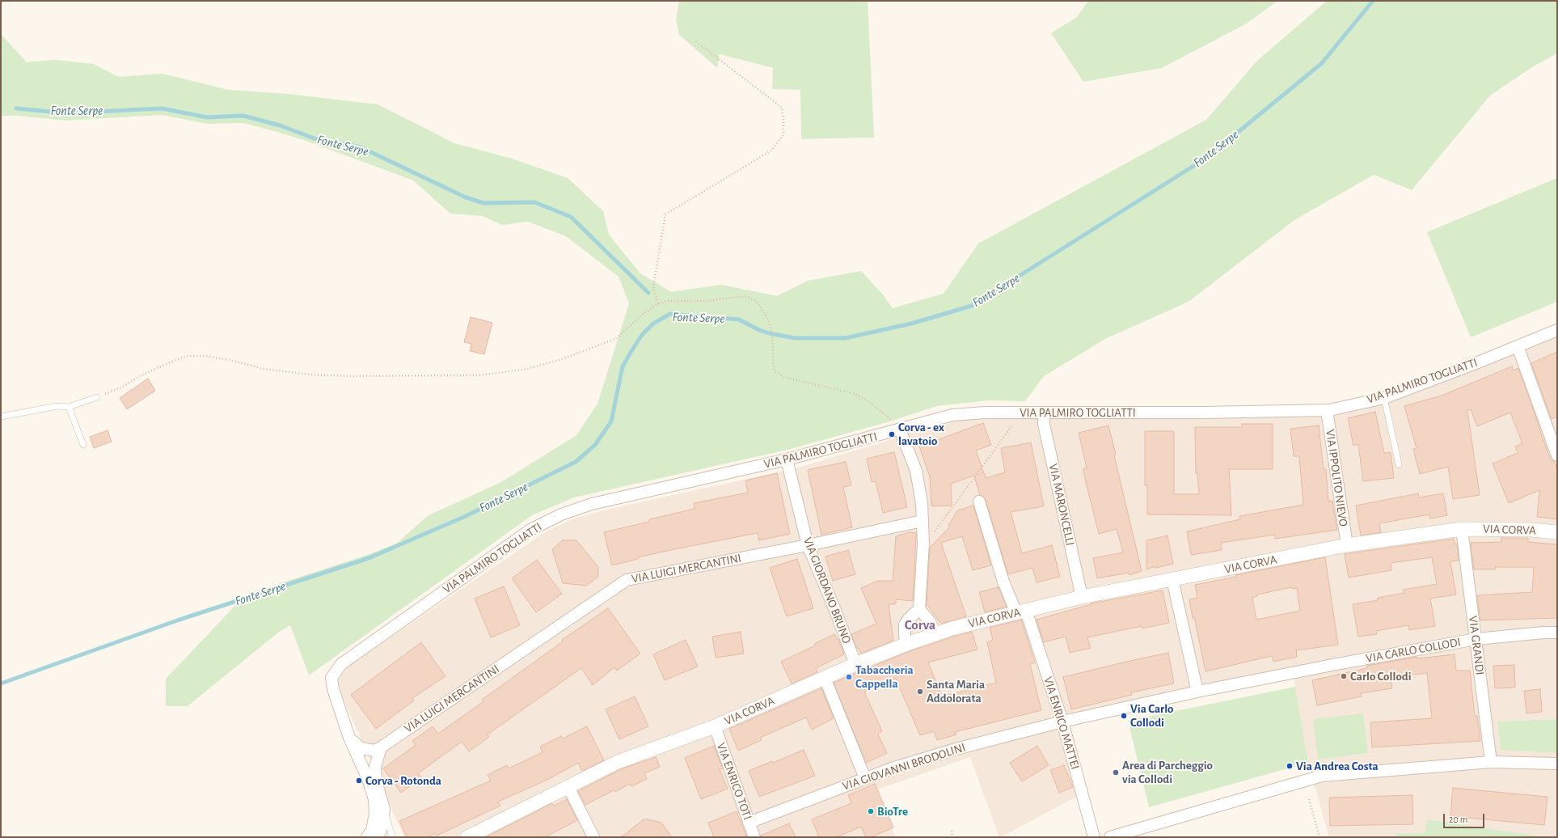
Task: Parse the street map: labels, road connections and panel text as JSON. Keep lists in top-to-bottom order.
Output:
{
  "streets": {
    "street": [
      "VIA PALMIRO TOGLIATTI",
      "VIA IPPOLITO NIEVO",
      "VIA MARONCELLI",
      "VIA CORVA",
      "VIA LUIGI MERCANTINI",
      "VIA GIORDANO BRUNO",
      "VIA GRANDI",
      "VIA CARLO COLLODI",
      "VIA ENRICO MATTEI",
      "VIA GIOVANNI BRODOLINI",
      "VIA ENRICO TOTI"
    ]
  },
  "crossings": [
    ["VIA PALMIRO TOGLIATTI", "VIA IPPOLITO NIEVO"],
    ["VIA PALMIRO TOGLIATTI", "VIA MARONCELLI"],
    ["VIA PALMIRO TOGLIATTI", "VIA GIORDANO BRUNO"],
    ["VIA IPPOLITO NIEVO", "VIA CORVA"],
    ["VIA MARONCELLI", "VIA CORVA"],
    ["VIA CORVA", "VIA GIORDANO BRUNO"],
    ["VIA CORVA", "VIA GRANDI"],
    ["VIA CORVA", "VIA ENRICO MATTEI"],
    ["VIA CORVA", "VIA ENRICO TOTI"],
    ["VIA LUIGI MERCANTINI", "VIA GIORDANO BRUNO"],
    ["VIA GRANDI", "VIA CARLO COLLODI"],
    ["VIA CARLO COLLODI", "VIA ENRICO MATTEI"],
    ["VIA CARLO COLLODI", "VIA GIOVANNI BRODOLINI"],
    ["VIA ENRICO MATTEI", "VIA GIOVANNI BRODOLINI"],
    ["VIA GIOVANNI BRODOLINI", "VIA ENRICO TOTI"]
  ],
  "districts": ["Corva"],
  "water": ["Fonte Serpe"],
  "places": [
    "Corva - ex lavatoio",
    "Carlo Collodi",
    "Tabaccheria Cappella",
    "Santa Maria Addolorata",
    "Via Carlo Collodi",
    "Via Andrea Costa",
    "Area di Parcheggio via Collodi",
    "Corva - Rotonda",
    "BioTre"
  ],
  "scale_bar": "20 m"
}
